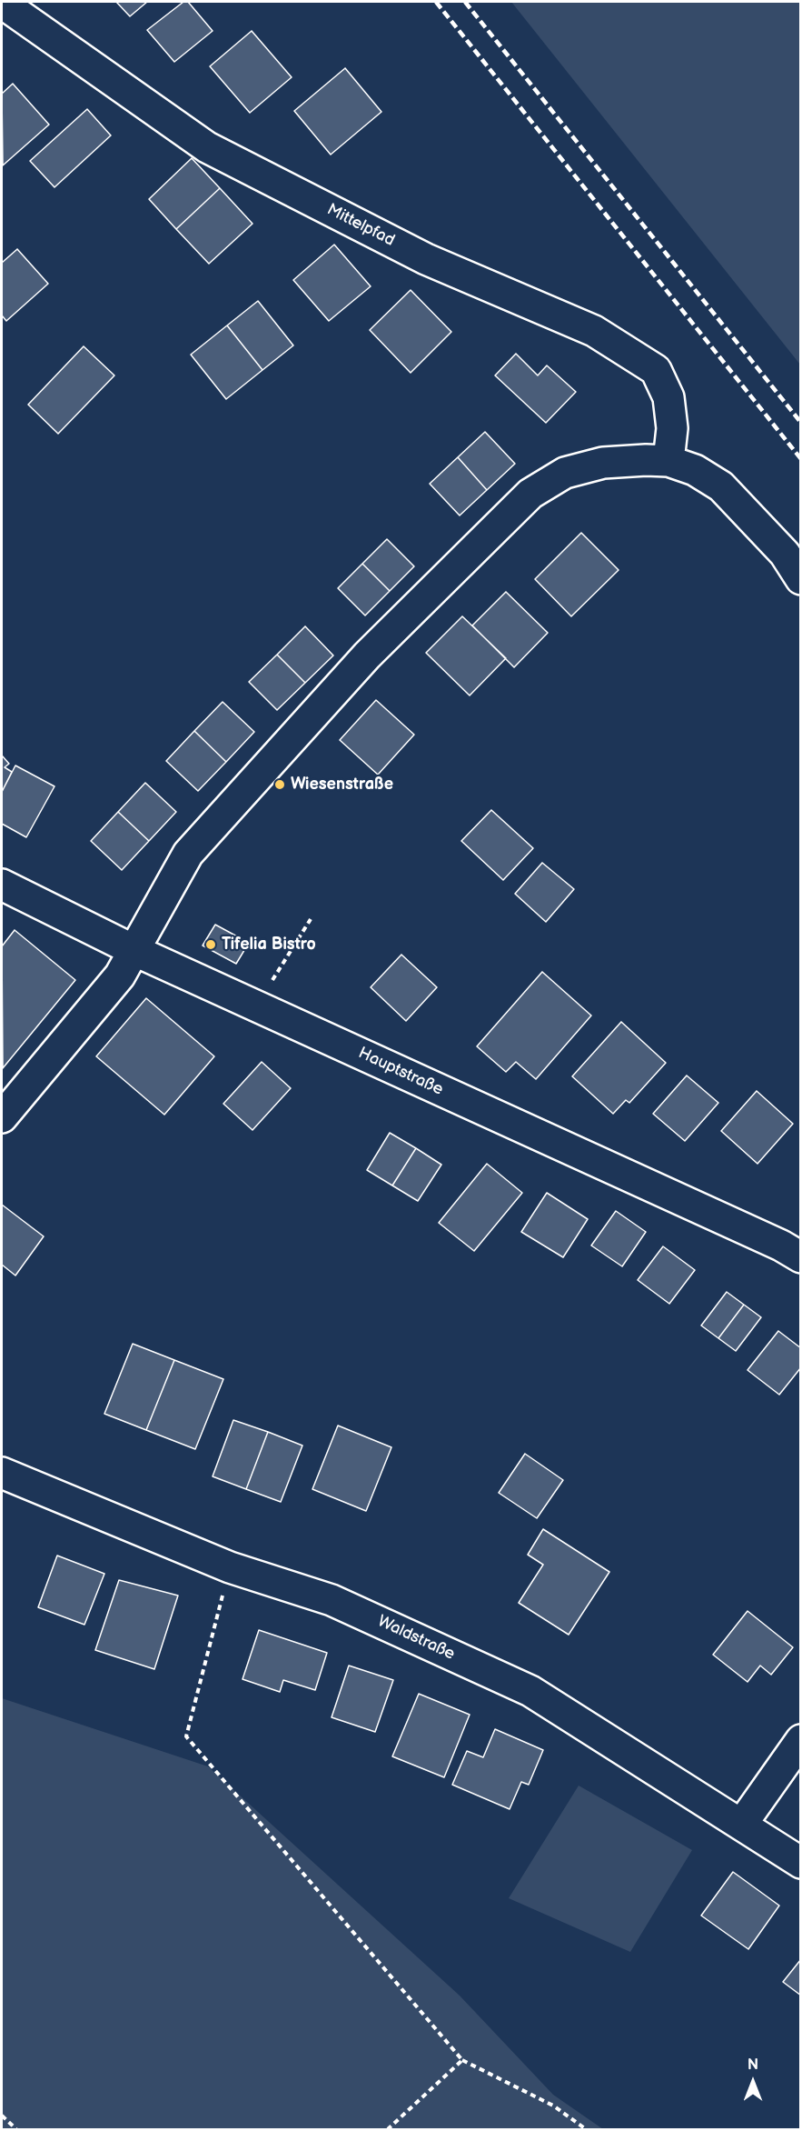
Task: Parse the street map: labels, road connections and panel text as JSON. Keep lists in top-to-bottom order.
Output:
{
  "streets": {
    "street": ["Mittelpfad", "Hauptstraße", "Waldstraße"]
  },
  "places": ["Wiesenstraße", "Tifelia Bistro"],
  "north": "top"
}
